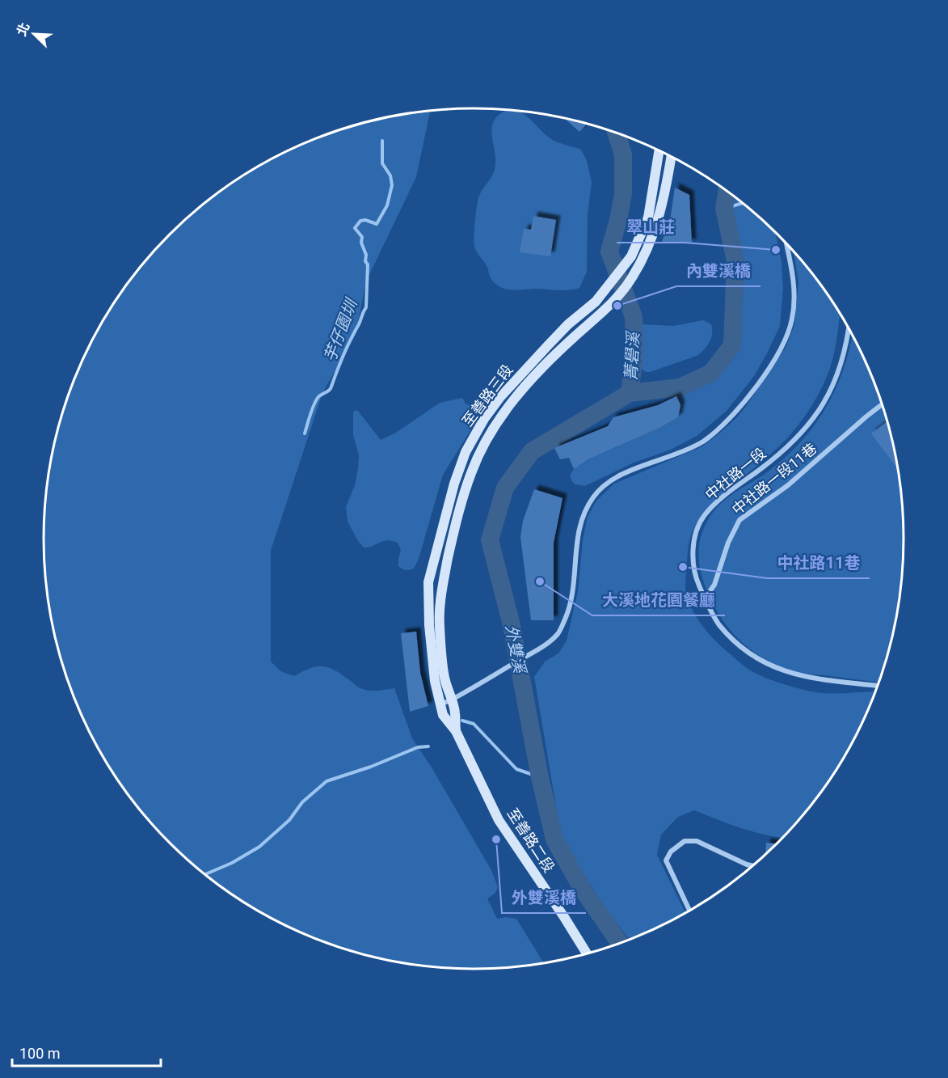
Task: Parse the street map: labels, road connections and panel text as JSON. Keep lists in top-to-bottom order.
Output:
{
  "streets": {
    "street": [
      "至善路三段",
      "中社路一段",
      "中社路一段11巷",
      "至善路二段"
    ]
  },
  "crossings": [
    ["至善路三段", "至善路二段"],
    ["中社路一段", "中社路一段11巷"]
  ],
  "water": ["芋仔園圳", "菁礐溪", "外雙溪"],
  "places": [
    "翠山莊",
    "內雙溪橋",
    "中社路11巷",
    "大溪地花園餐廳",
    "外雙溪橋"
  ],
  "scale_bar": "100 m",
  "north": "top left"
}
